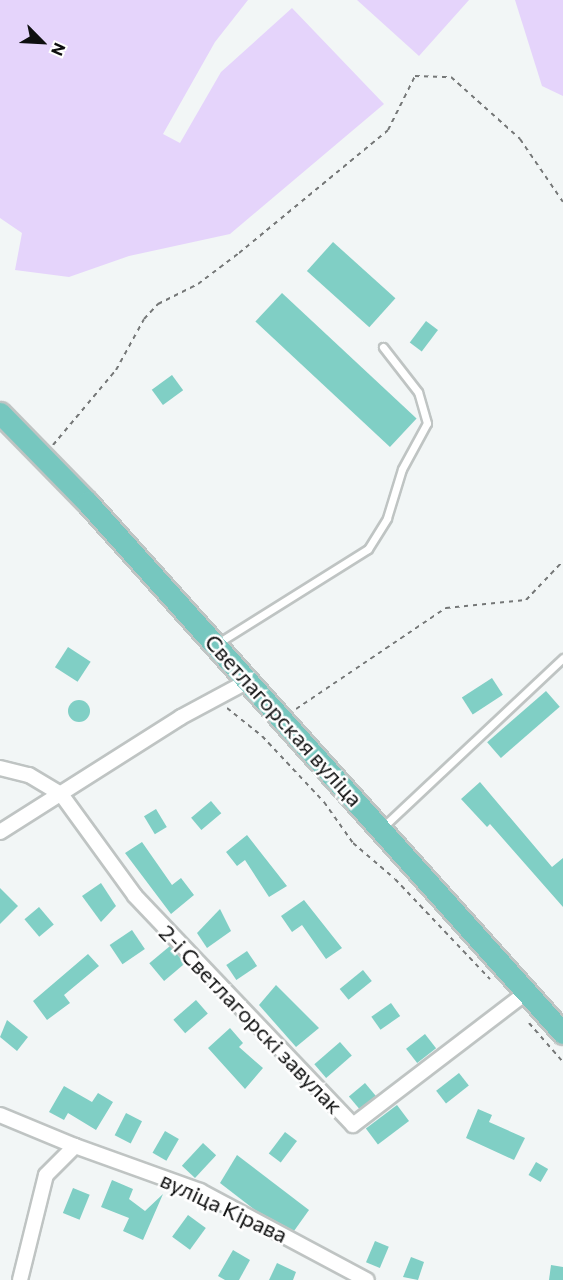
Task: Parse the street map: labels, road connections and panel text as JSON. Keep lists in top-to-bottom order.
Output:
{
  "streets": {
    "main road": ["Светлагорская вуліца"],
    "street": ["2-і Светлагорскі завулак", "вуліца Кірава"]
  },
  "crossings": [
    ["Светлагорская вуліца", "2-і Светлагорскі завулак"]
  ],
  "north": "bottom right"
}
